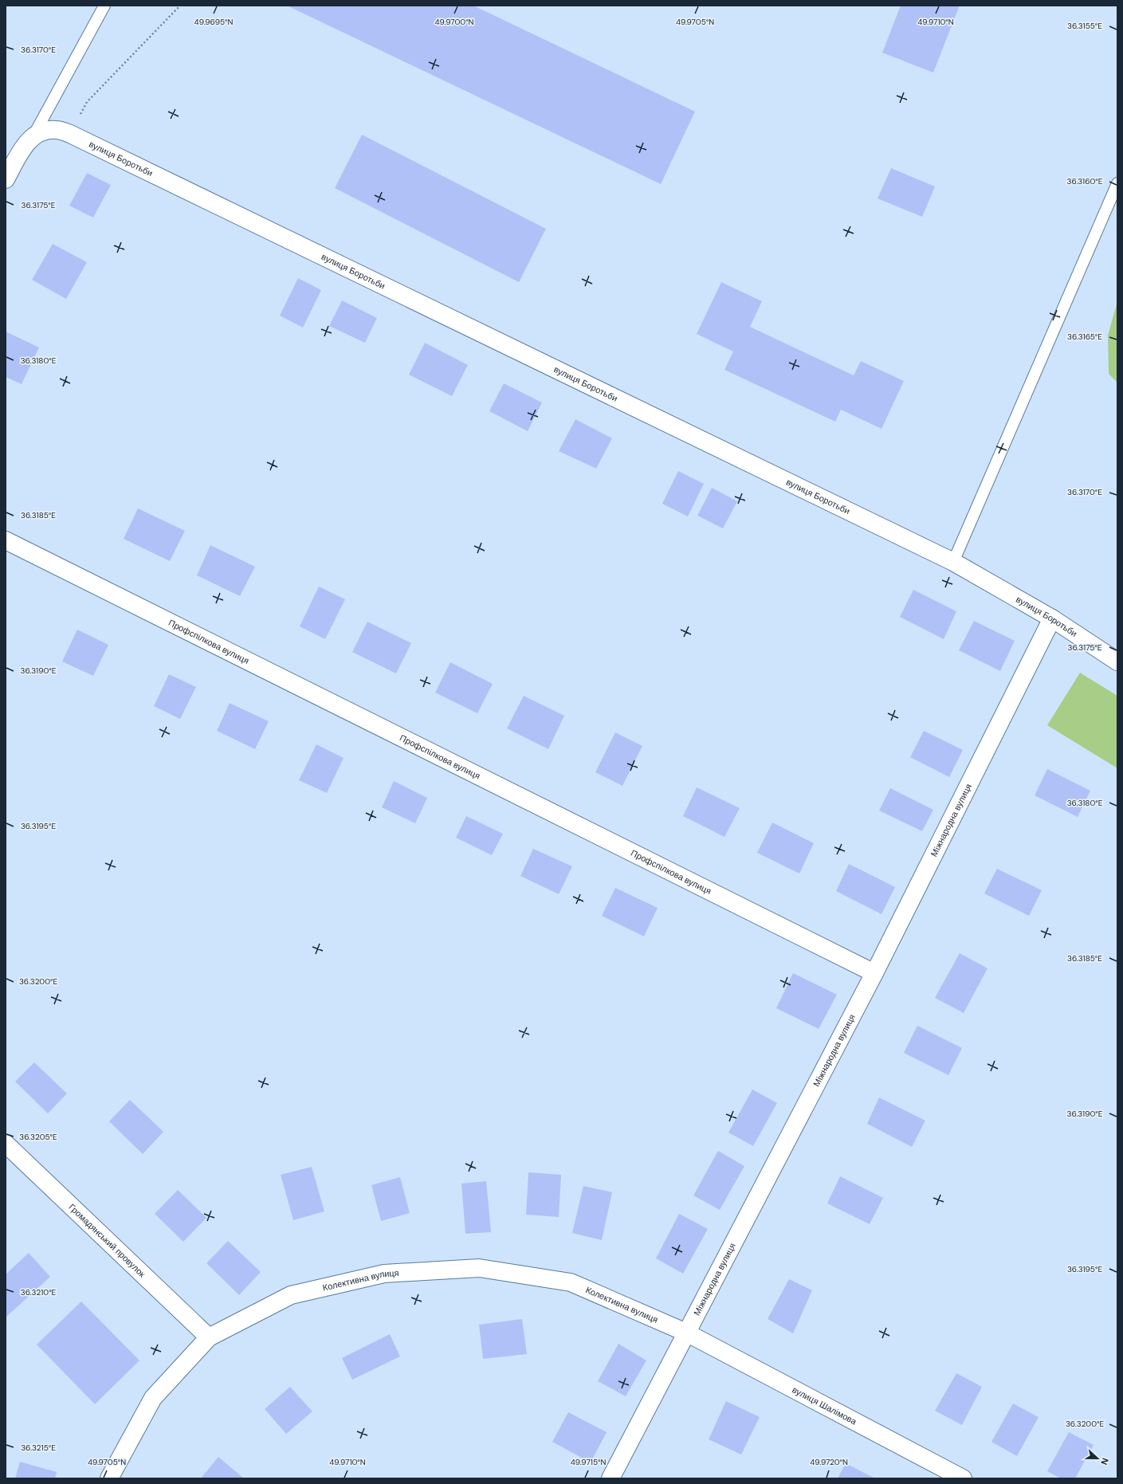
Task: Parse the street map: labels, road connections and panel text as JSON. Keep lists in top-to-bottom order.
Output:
{
  "streets": {
    "street": [
      "вулиця Боротьби",
      "Профспілкова вулиця",
      "Міжнародна вулиця",
      "Громадянський провулок",
      "Колективна вулиця",
      "вулиця Шалімова"
    ]
  },
  "crossings": [
    ["вулиця Боротьби", "Міжнародна вулиця"],
    ["Профспілкова вулиця", "Міжнародна вулиця"],
    ["Міжнародна вулиця", "Колективна вулиця"],
    ["Міжнародна вулиця", "вулиця Шалімова"],
    ["Громадянський провулок", "Колективна вулиця"],
    ["Колективна вулиця", "вулиця Шалімова"]
  ],
  "north": "right",
  "coordinates": [
    "49.9700°N",
    "49.9695°N",
    "49.9705°N",
    "49.9710°N",
    "36.3155°E",
    "36.3170°E",
    "36.3160°E",
    "36.3175°E",
    "36.3165°E",
    "36.3180°E",
    "36.3185°E",
    "36.3190°E",
    "36.3195°E",
    "36.3200°E",
    "36.3205°E",
    "36.3210°E",
    "36.3215°E",
    "49.9715°N",
    "49.9720°N"
  ]
}
